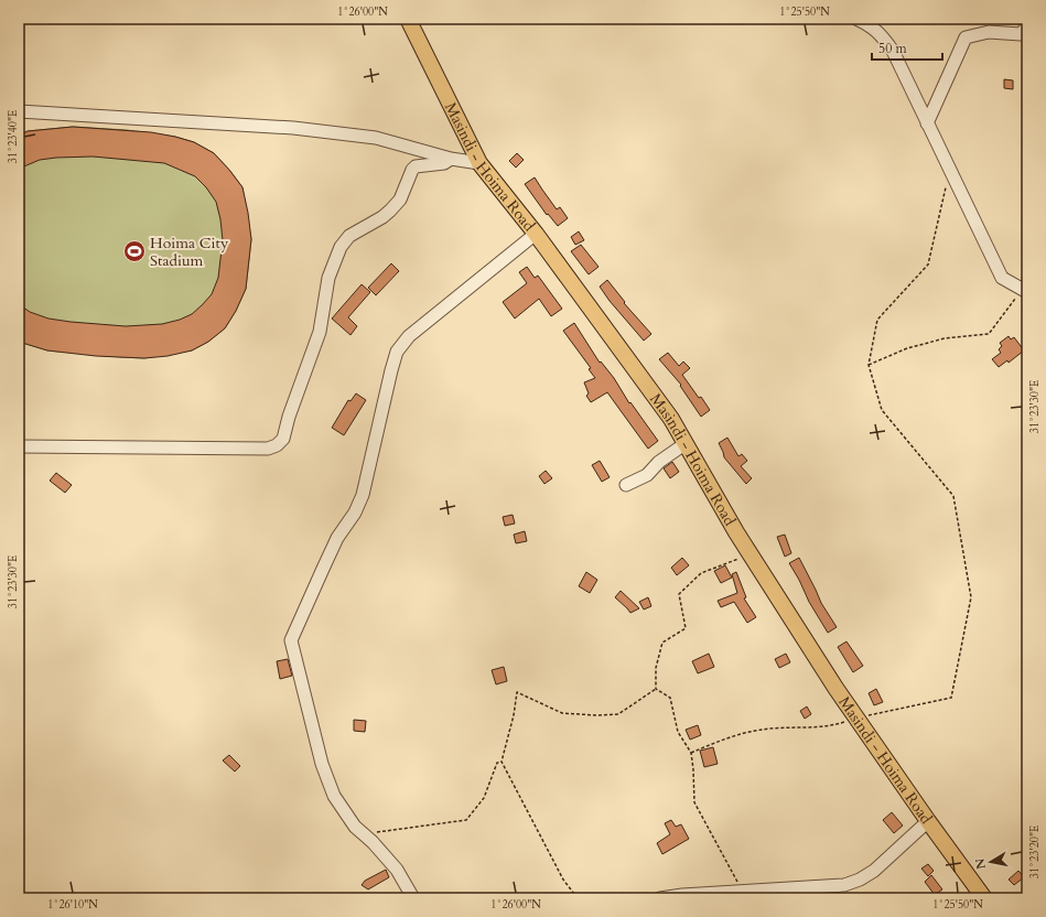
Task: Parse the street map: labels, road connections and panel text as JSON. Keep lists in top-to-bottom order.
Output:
{
  "streets": {
    "main road": ["Masindi - Hoima Road"]
  },
  "places": {
    "sports": ["Hoima City Stadium"]
  },
  "scale_bar": "50 m",
  "north": "left",
  "coordinates": [
    "1°26'00\"N",
    "1°25'50\"N",
    "31°23'40\"E",
    "31°23'30\"E",
    "31°23'20\"E",
    "1°26'10\"N"
  ]
}
